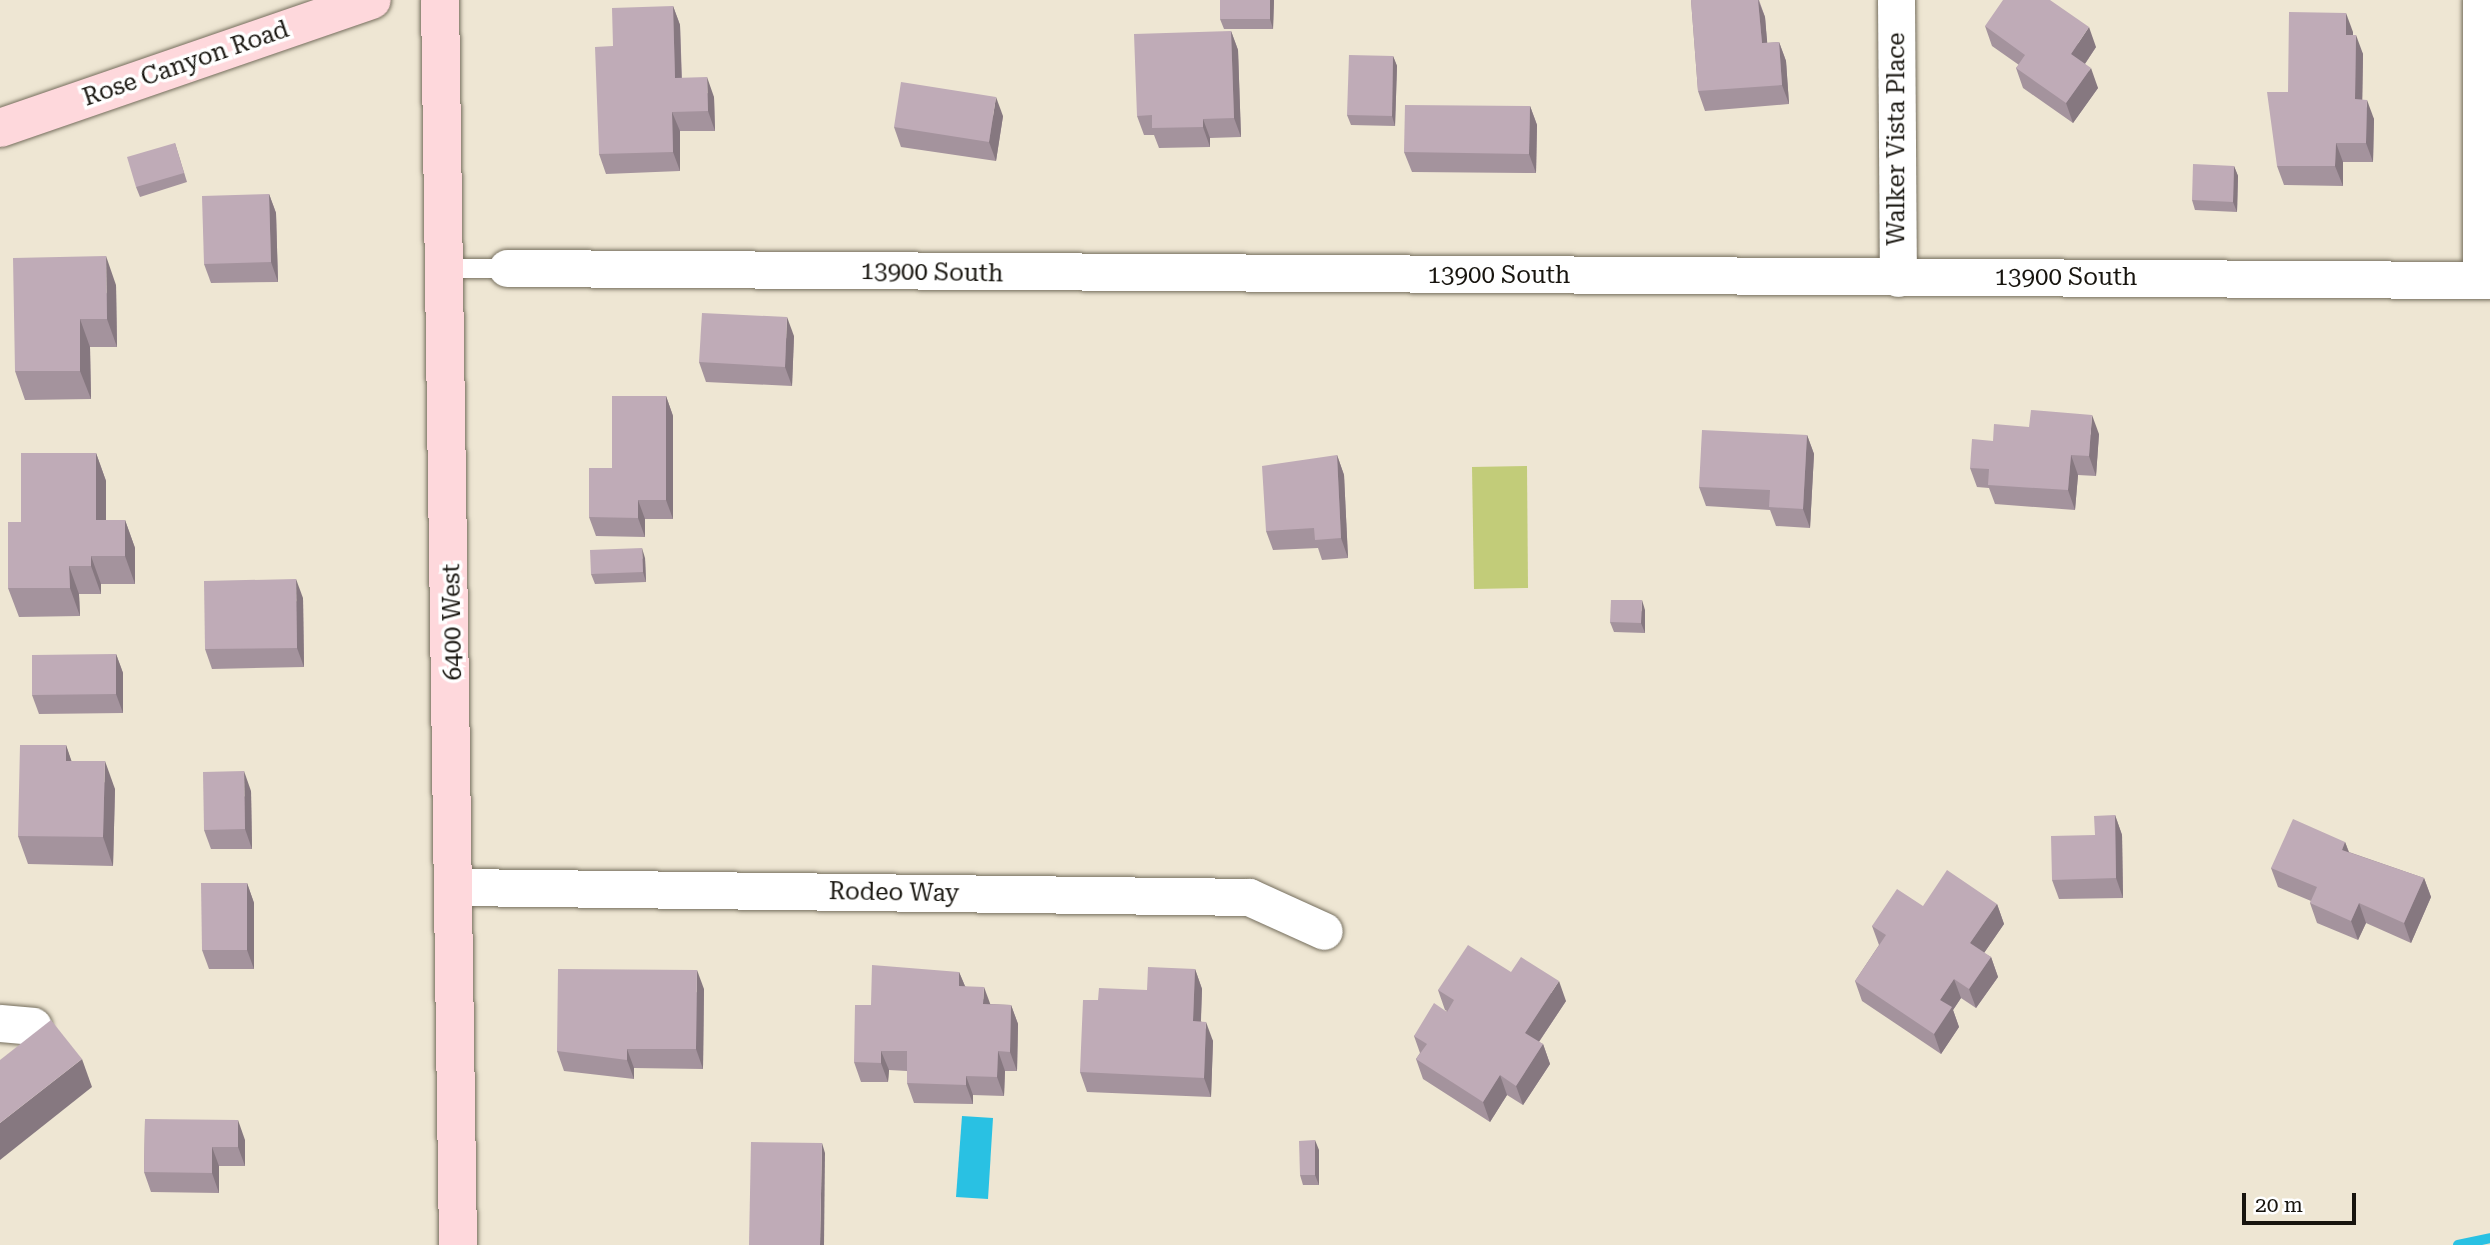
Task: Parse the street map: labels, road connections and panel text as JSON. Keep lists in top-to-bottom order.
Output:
{
  "streets": {
    "street": [
      "Rose Canyon Road",
      "Walker Vista Place",
      "13900 South",
      "6400 West",
      "Rodeo Way"
    ]
  },
  "crossings": [
    ["Walker Vista Place", "13900 South"],
    ["6400 West", "Rodeo Way"]
  ],
  "scale_bar": "20 m"
}
